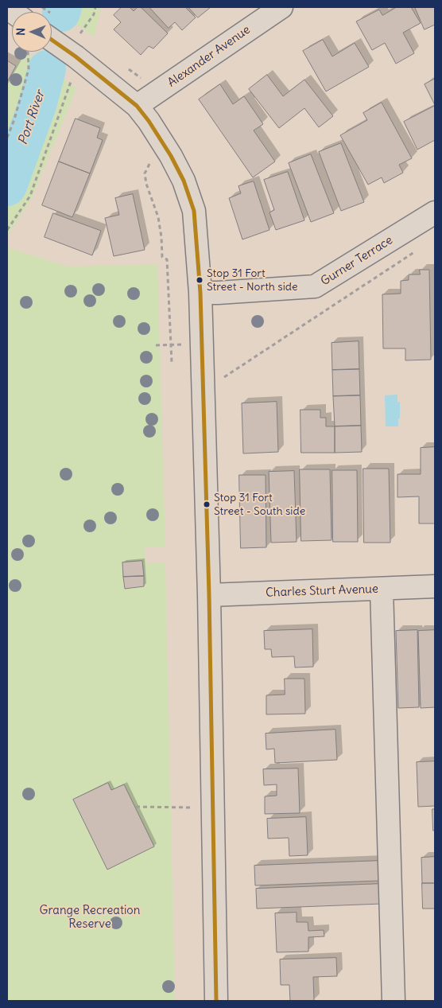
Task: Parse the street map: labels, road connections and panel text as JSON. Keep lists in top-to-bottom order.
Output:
{
  "streets": {
    "street": ["Alexander Avenue", "Gurner Terrace", "Charles Sturt Avenue"]
  },
  "water": ["Port River"],
  "parks": ["Grange Recreation Reserve"],
  "places": ["Stop 31 Fort Street - North side", "Stop 31 Fort Street - South side"],
  "north": "left"
}
